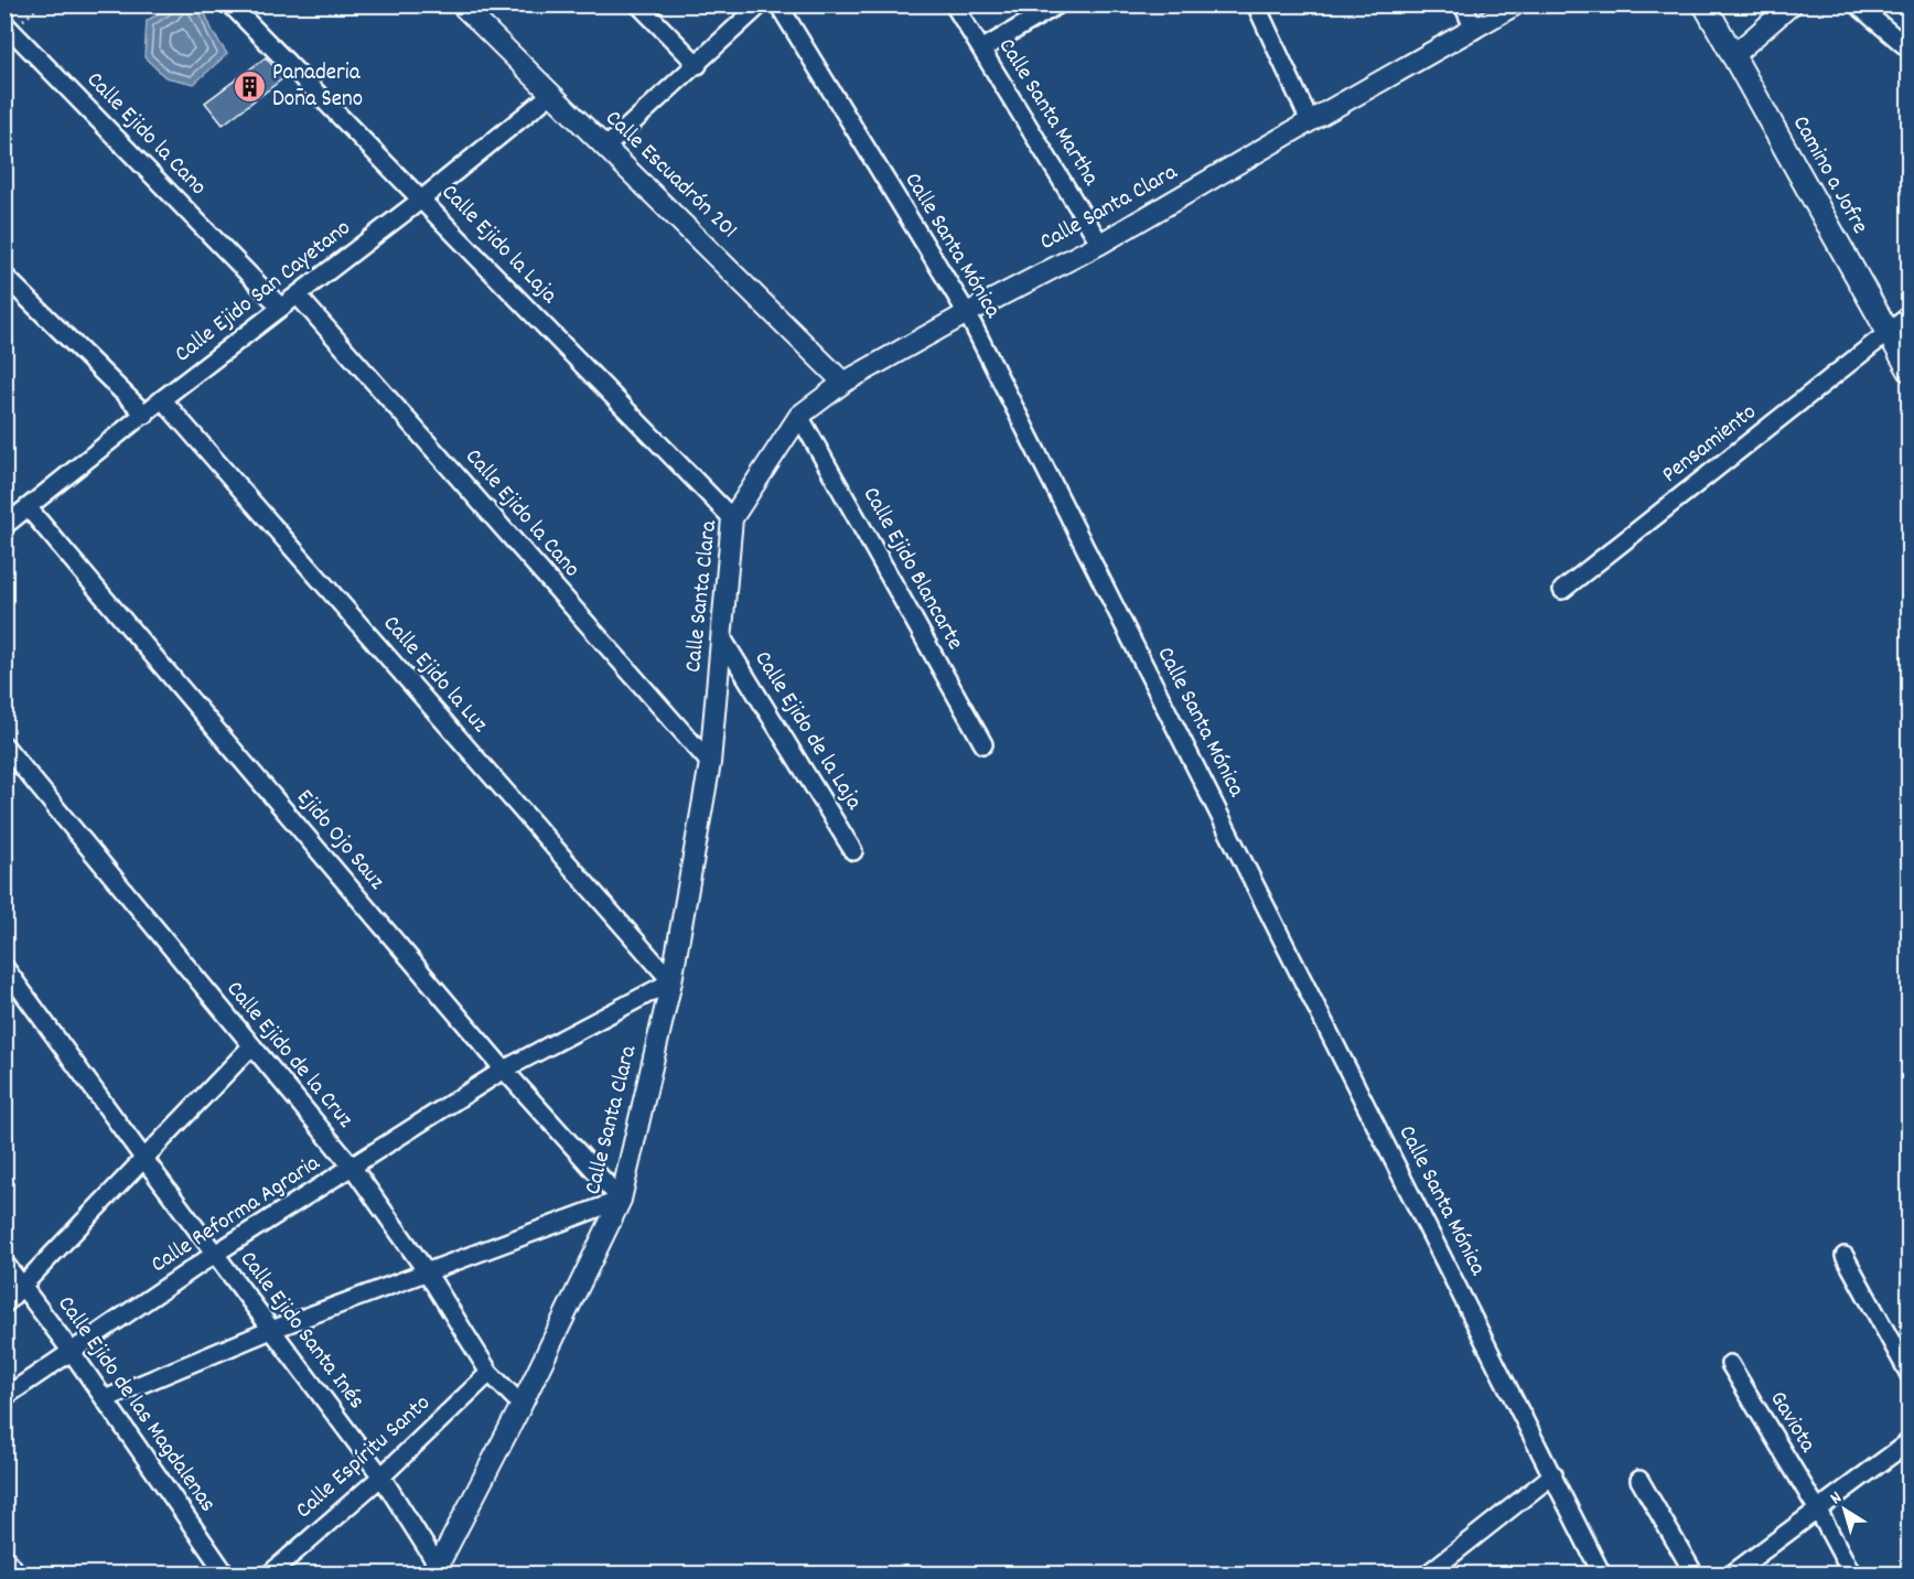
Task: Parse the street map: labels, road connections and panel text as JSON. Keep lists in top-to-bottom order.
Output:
{
  "streets": {
    "main road": ["Camino a Jofre"],
    "street": [
      "Calle Santa Martha",
      "Calle Ejido la Cano",
      "Calle Escuadrón 201",
      "Calle Santa Clara",
      "Calle Ejido la Laja",
      "Calle Santa Mónica",
      "Calle Ejido San Cayetano",
      "Pensamiento",
      "Calle Ejido Blancarte",
      "Calle Ejido la Luz",
      "Calle Ejido de la Laja",
      "Ejido Ojo Sauz",
      "Calle Ejido de la Cruz",
      "Calle Reforma Agraria",
      "Calle Ejido Santa Inés",
      "Calle Ejido de las Magdalenas",
      "Gaviota",
      "Calle Espíritu Santo"
    ]
  },
  "crossings": [
    ["Calle Santa Martha", "Calle Santa Clara"],
    ["Calle Ejido la Cano", "Calle Santa Clara"],
    ["Calle Ejido la Cano", "Calle Ejido San Cayetano"],
    ["Calle Escuadrón 201", "Calle Santa Clara"],
    ["Calle Escuadrón 201", "Calle Ejido San Cayetano"],
    ["Camino a Jofre", "Pensamiento"],
    ["Calle Santa Clara", "Calle Ejido la Laja"],
    ["Calle Santa Clara", "Calle Santa Mónica"],
    ["Calle Santa Clara", "Calle Ejido Blancarte"],
    ["Calle Santa Clara", "Calle Ejido la Luz"],
    ["Calle Santa Clara", "Calle Ejido de la Laja"],
    ["Calle Santa Clara", "Ejido Ojo Sauz"],
    ["Calle Santa Clara", "Calle Ejido de la Cruz"],
    ["Calle Santa Clara", "Calle Reforma Agraria"],
    ["Calle Santa Clara", "Calle Ejido Santa Inés"],
    ["Calle Ejido la Laja", "Calle Ejido San Cayetano"],
    ["Calle Ejido San Cayetano", "Calle Ejido la Luz"],
    ["Calle Ejido San Cayetano", "Ejido Ojo Sauz"],
    ["Calle Ejido la Luz", "Calle Reforma Agraria"],
    ["Ejido Ojo Sauz", "Calle Reforma Agraria"],
    ["Calle Ejido de la Cruz", "Calle Reforma Agraria"],
    ["Calle Ejido de la Cruz", "Calle Espíritu Santo"],
    ["Calle Reforma Agraria", "Calle Ejido Santa Inés"],
    ["Calle Reforma Agraria", "Calle Ejido de las Magdalenas"],
    ["Calle Ejido Santa Inés", "Calle Espíritu Santo"]
  ],
  "places": {
    "building": ["Panaderia Doña Seno"]
  },
  "north": "top left"
}
